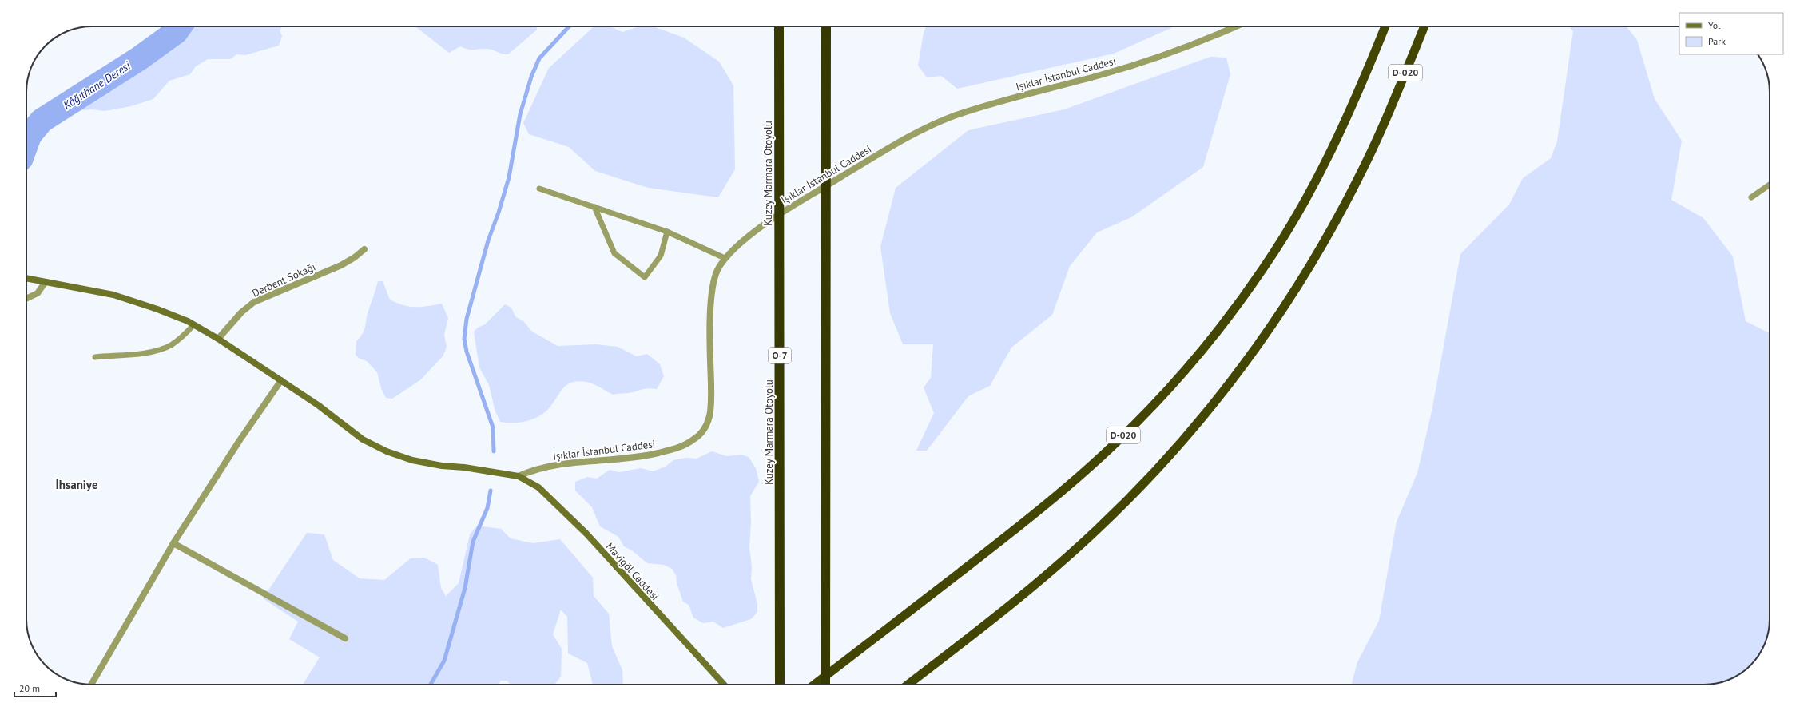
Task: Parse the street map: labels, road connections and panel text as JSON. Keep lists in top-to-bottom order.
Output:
{
  "streets": {
    "highway": ["D-020", "Kuzey Marmara Otoyolu", "O-7"],
    "main road": ["Mavigöl Caddesi"],
    "street": ["Işıklar İstanbul Caddesi", "Derbent Sokağı"]
  },
  "crossings": [
    ["Işıklar İstanbul Caddesi", "Mavigöl Caddesi"]
  ],
  "districts": ["İhsaniye"],
  "water": ["Kâğıthane Deresi"],
  "legend": ["Yol", "Park"],
  "scale_bar": "20 m"
}
